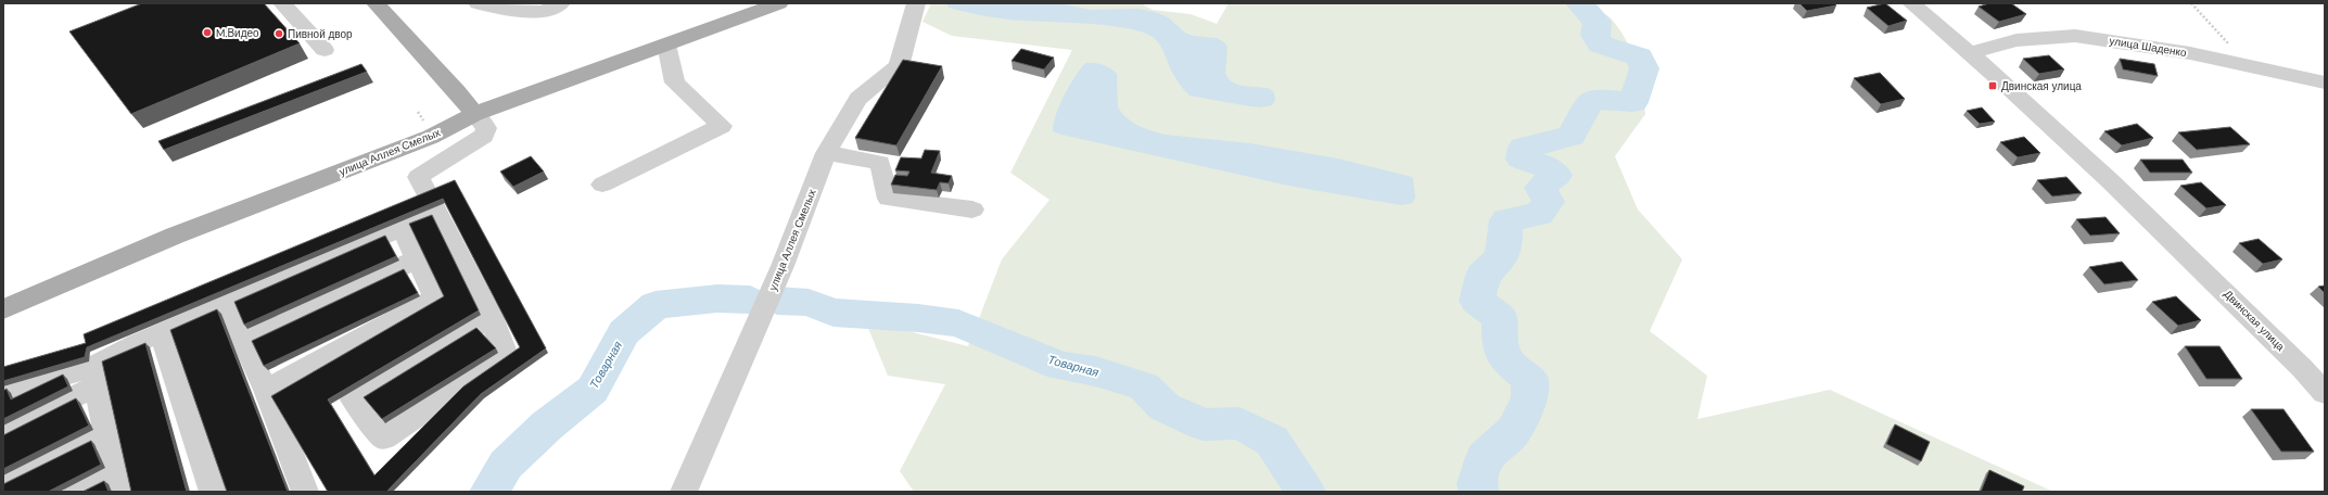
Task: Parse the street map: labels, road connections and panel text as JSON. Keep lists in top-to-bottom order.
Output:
{
  "streets": {
    "main road": ["улица Аллея Смелых"],
    "street": ["улица Шаденко", "Двинская улица"]
  },
  "crossings": [
    ["улица Шаденко", "Двинская улица"]
  ],
  "water": ["Товарная"],
  "places": {
    "other": ["M.Видео", "Пивной двор"],
    "transit": ["Двинская улица"]
  }
}
